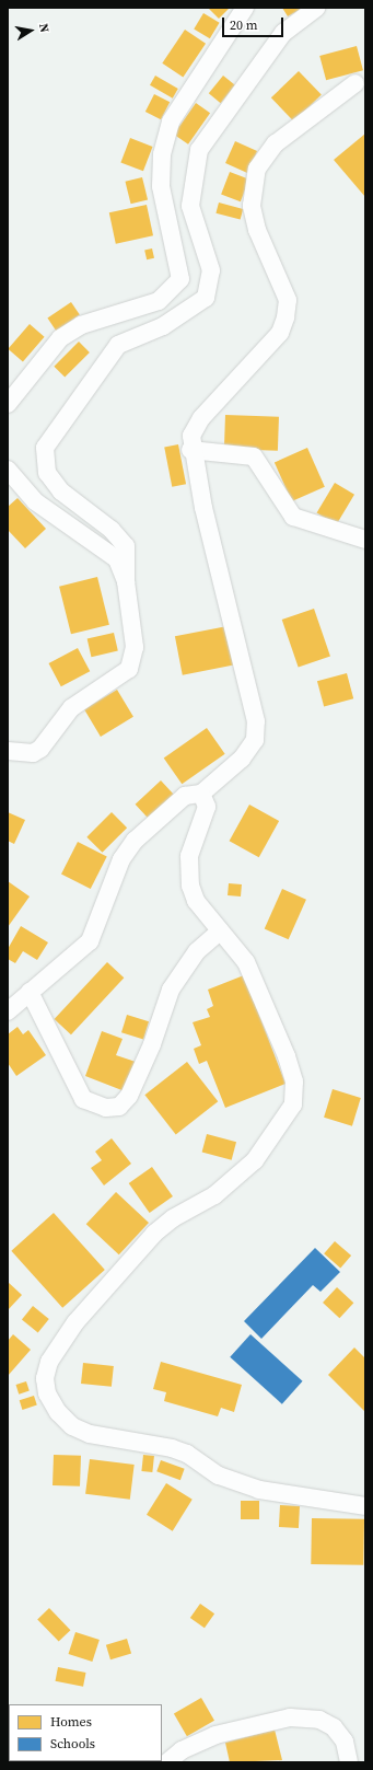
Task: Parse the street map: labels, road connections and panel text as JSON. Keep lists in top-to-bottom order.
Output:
{
  "legend": ["Homes", "Schools"],
  "scale_bar": "20 m",
  "north": "right"
}
